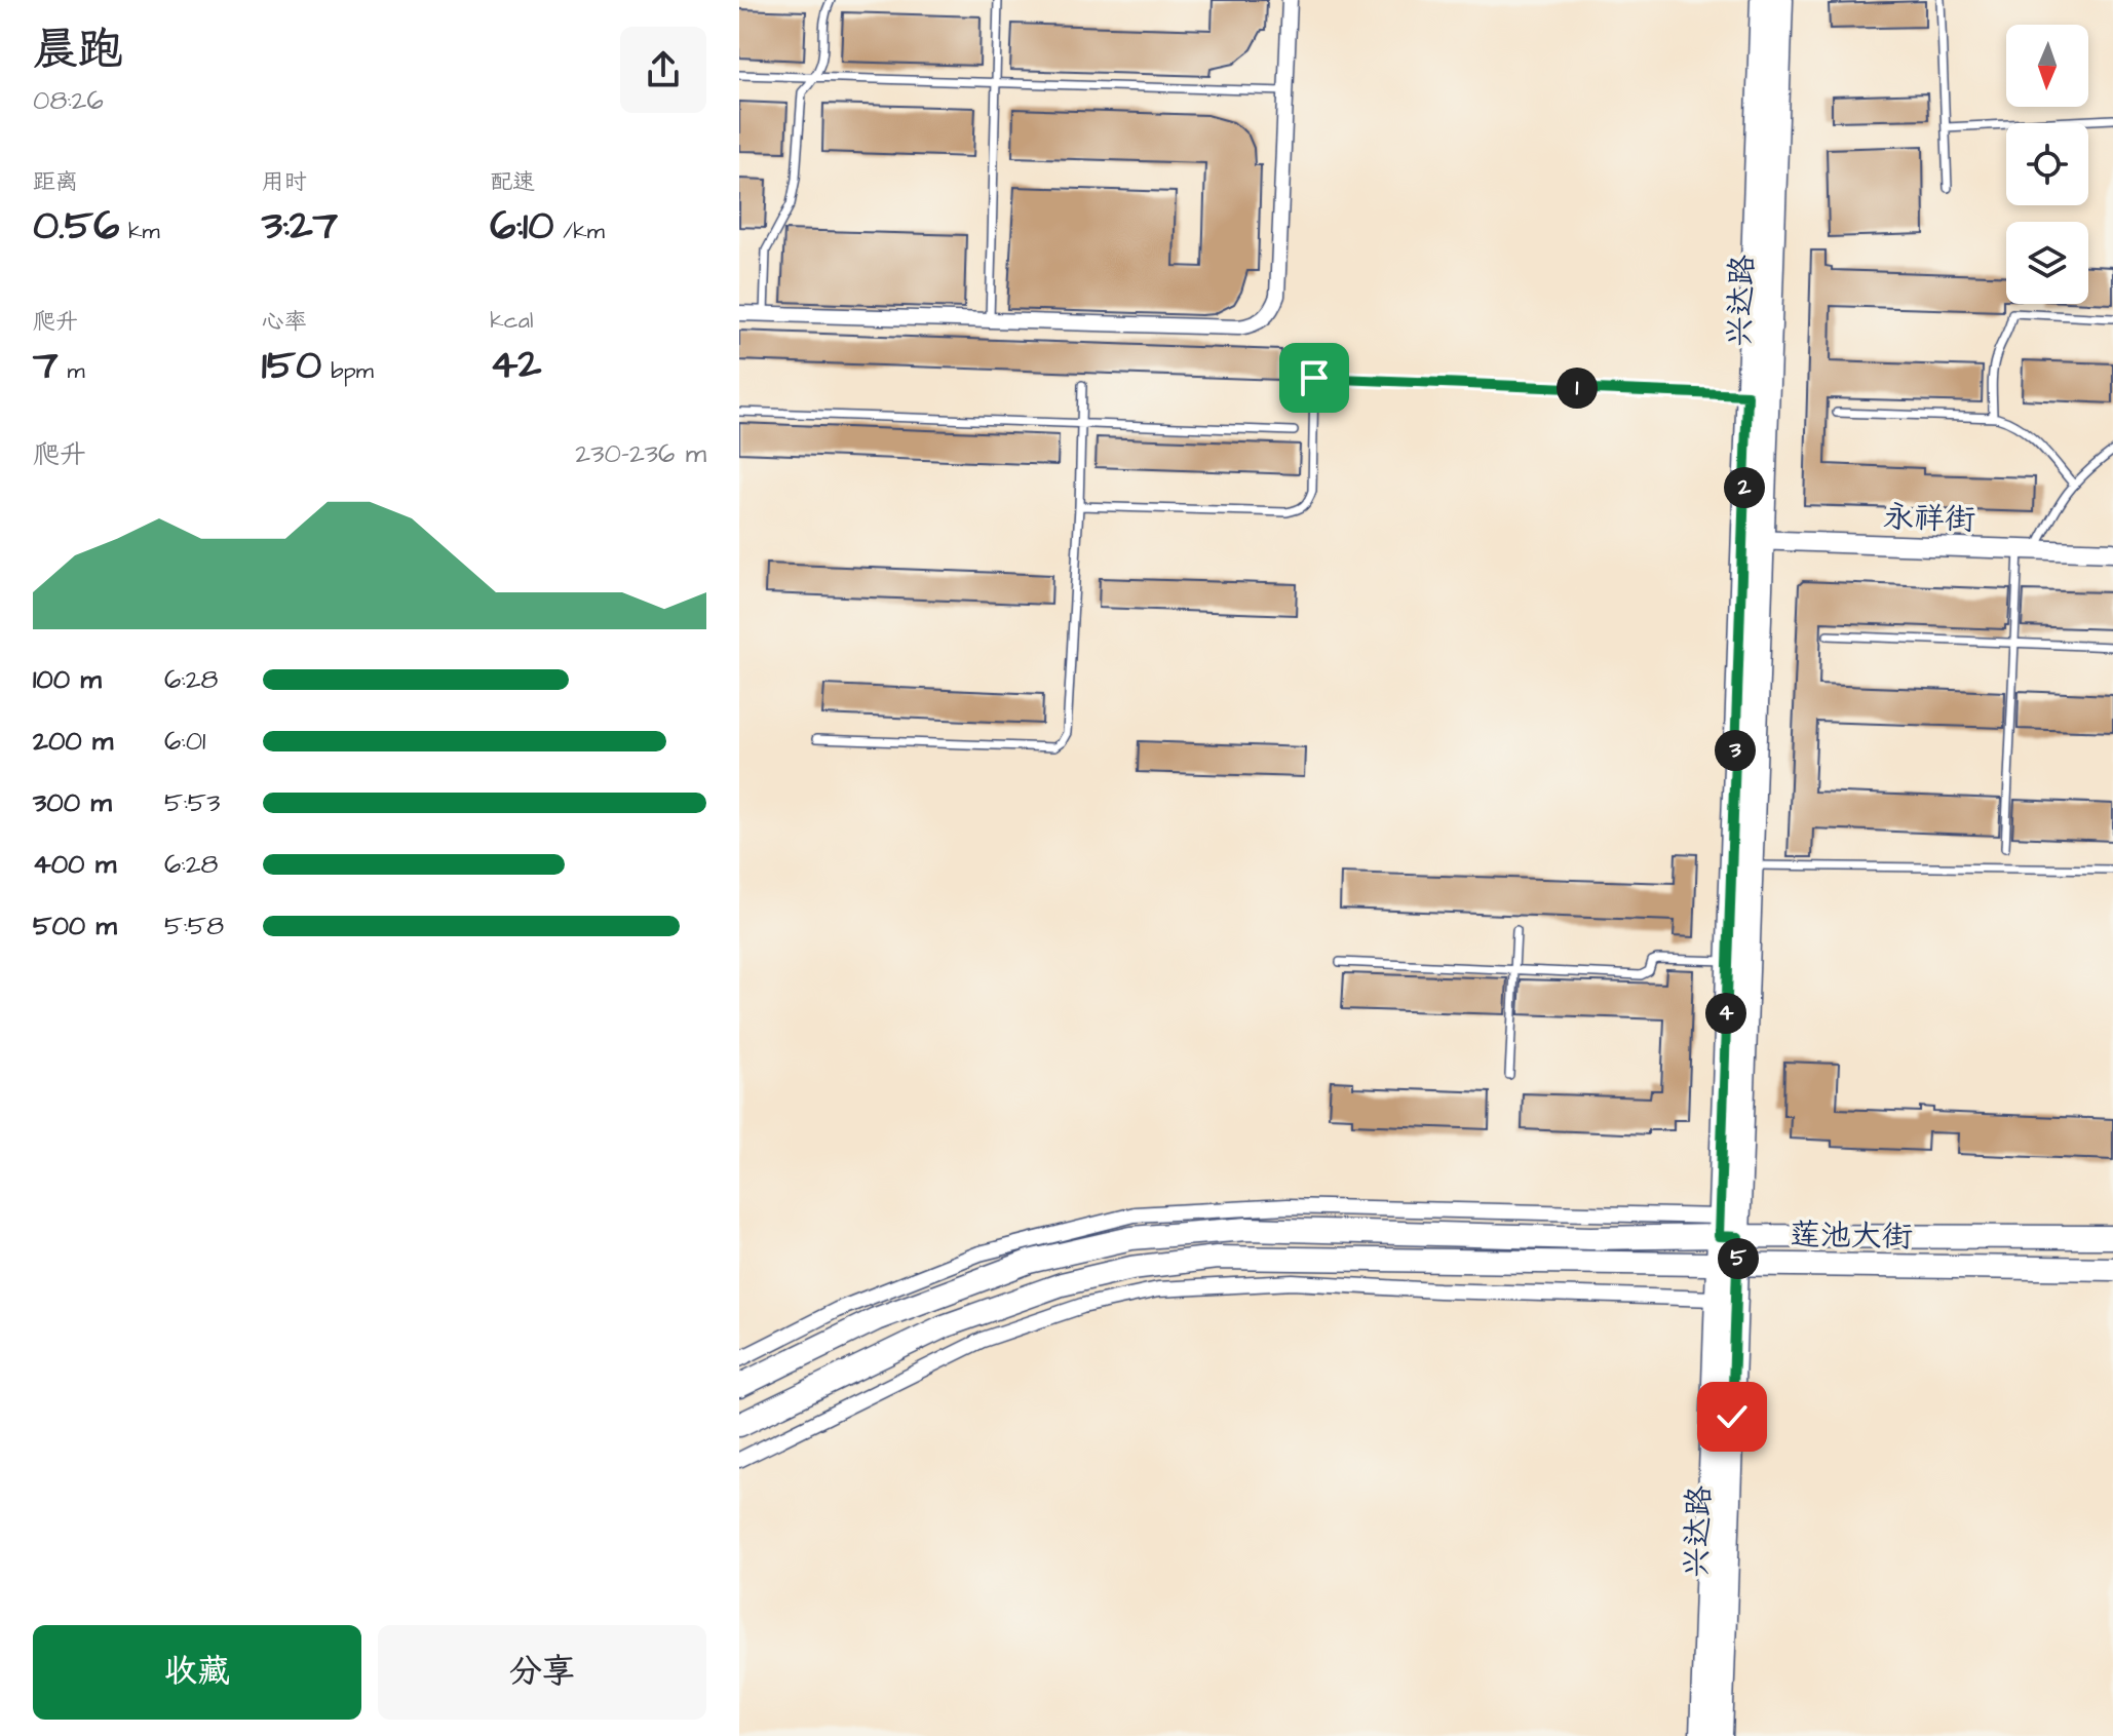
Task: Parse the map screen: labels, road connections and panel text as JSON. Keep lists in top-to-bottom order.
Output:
{
  "streets": {
    "main road": ["兴达路", "莲池大街"],
    "street": ["永祥街"]
  },
  "crossings": [
    ["兴达路", "永祥街"],
    ["兴达路", "莲池大街"]
  ],
  "north": "bottom",
  "page": {
    "heading": ["晨跑", "08:26"],
    "stats": [
      ["距离", "0.56 km"],
      ["用时", "3:27"],
      ["配速", "6:10 /km"],
      ["爬升", "7 m"],
      ["心率", "150 bpm"],
      ["kcal", "42"]
    ],
    "pins": [
      "1",
      "2",
      "3",
      "4",
      "5"
    ],
    "chart": ["爬升", "230–236 m"],
    "list": [
      {
        "name": "100 m",
        "note": "6:28"
      },
      {
        "name": "200 m",
        "note": "6:01"
      },
      {
        "name": "300 m",
        "note": "5:53"
      },
      {
        "name": "400 m",
        "note": "6:28"
      },
      {
        "name": "500 m",
        "note": "5:58"
      }
    ],
    "buttons": ["收藏", "分享"]
  }
}
